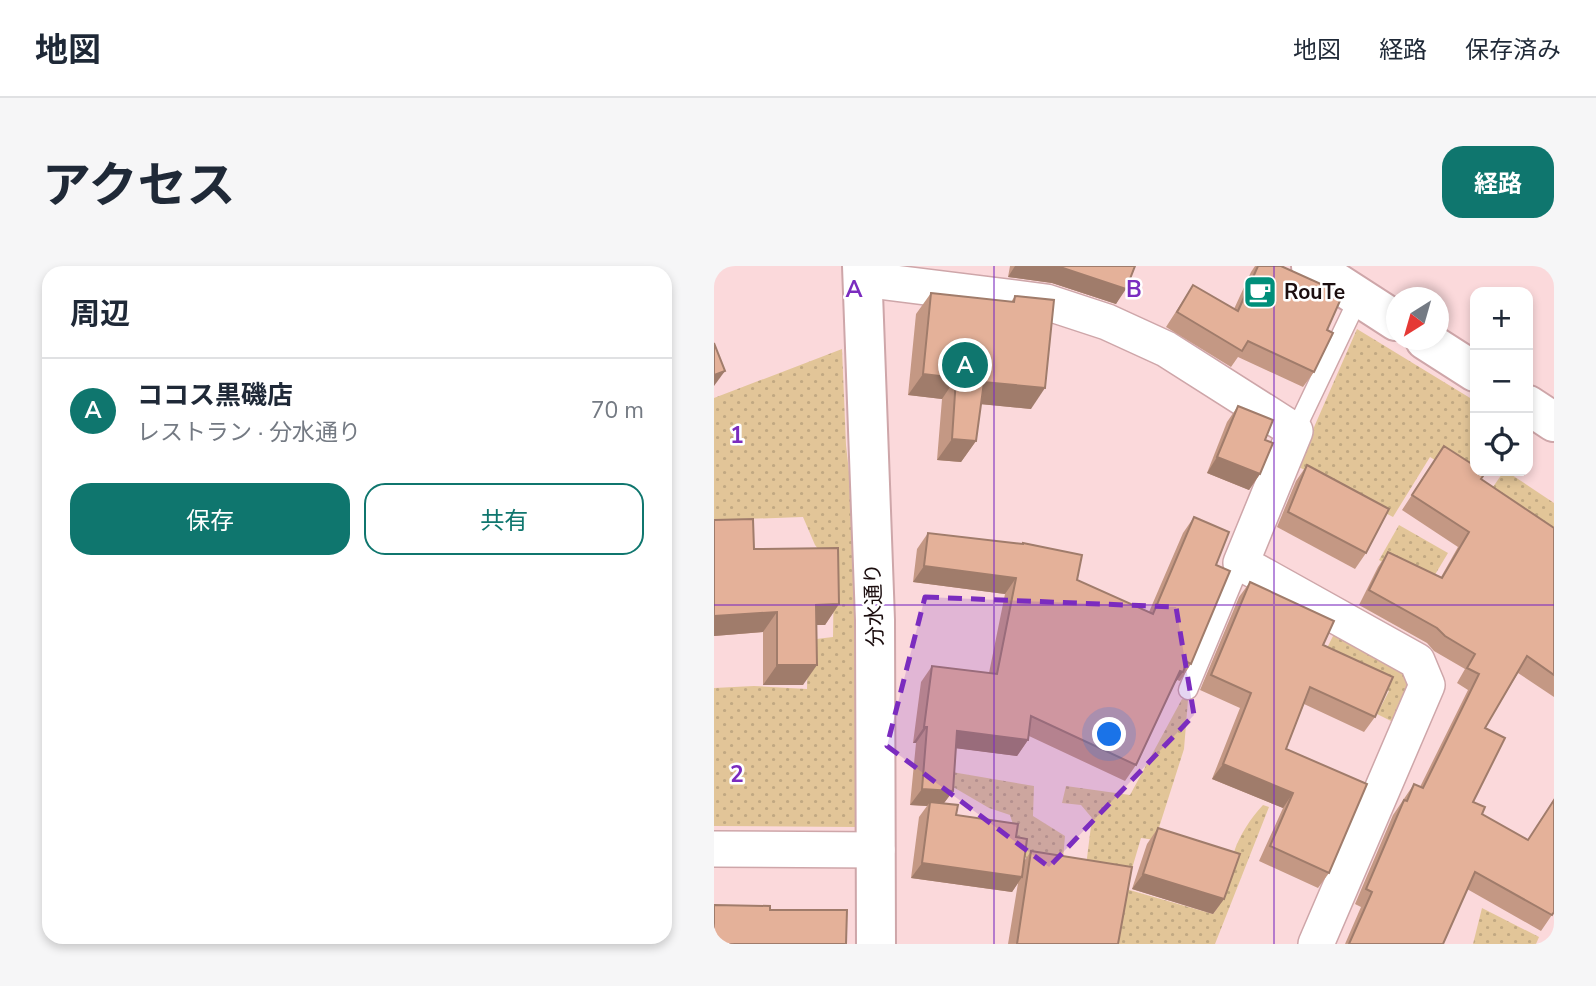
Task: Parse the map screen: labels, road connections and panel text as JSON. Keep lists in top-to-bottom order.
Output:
{
  "streets": {
    "street": ["分水通り"]
  },
  "places": {
    "cafe": ["RouTe"]
  },
  "north": "bottom left",
  "page": {
    "header": "地図",
    "nav": ["地図", "経路", "保存済み"],
    "title": "アクセス",
    "buttons": [
      "経路",
      ["保存", "共有"]
    ],
    "heading": "周辺",
    "map_buttons": ["+", "−"],
    "pins": "A",
    "list": [
      {
        "mark": "A",
        "name": "ココス黒磯店",
        "note": "レストラン · 分水通り",
        "value": "70 m"
      }
    ]
  },
  "grid": {
    "columns": ["A", "B"],
    "rows": ["1", "2"]
  }
}
